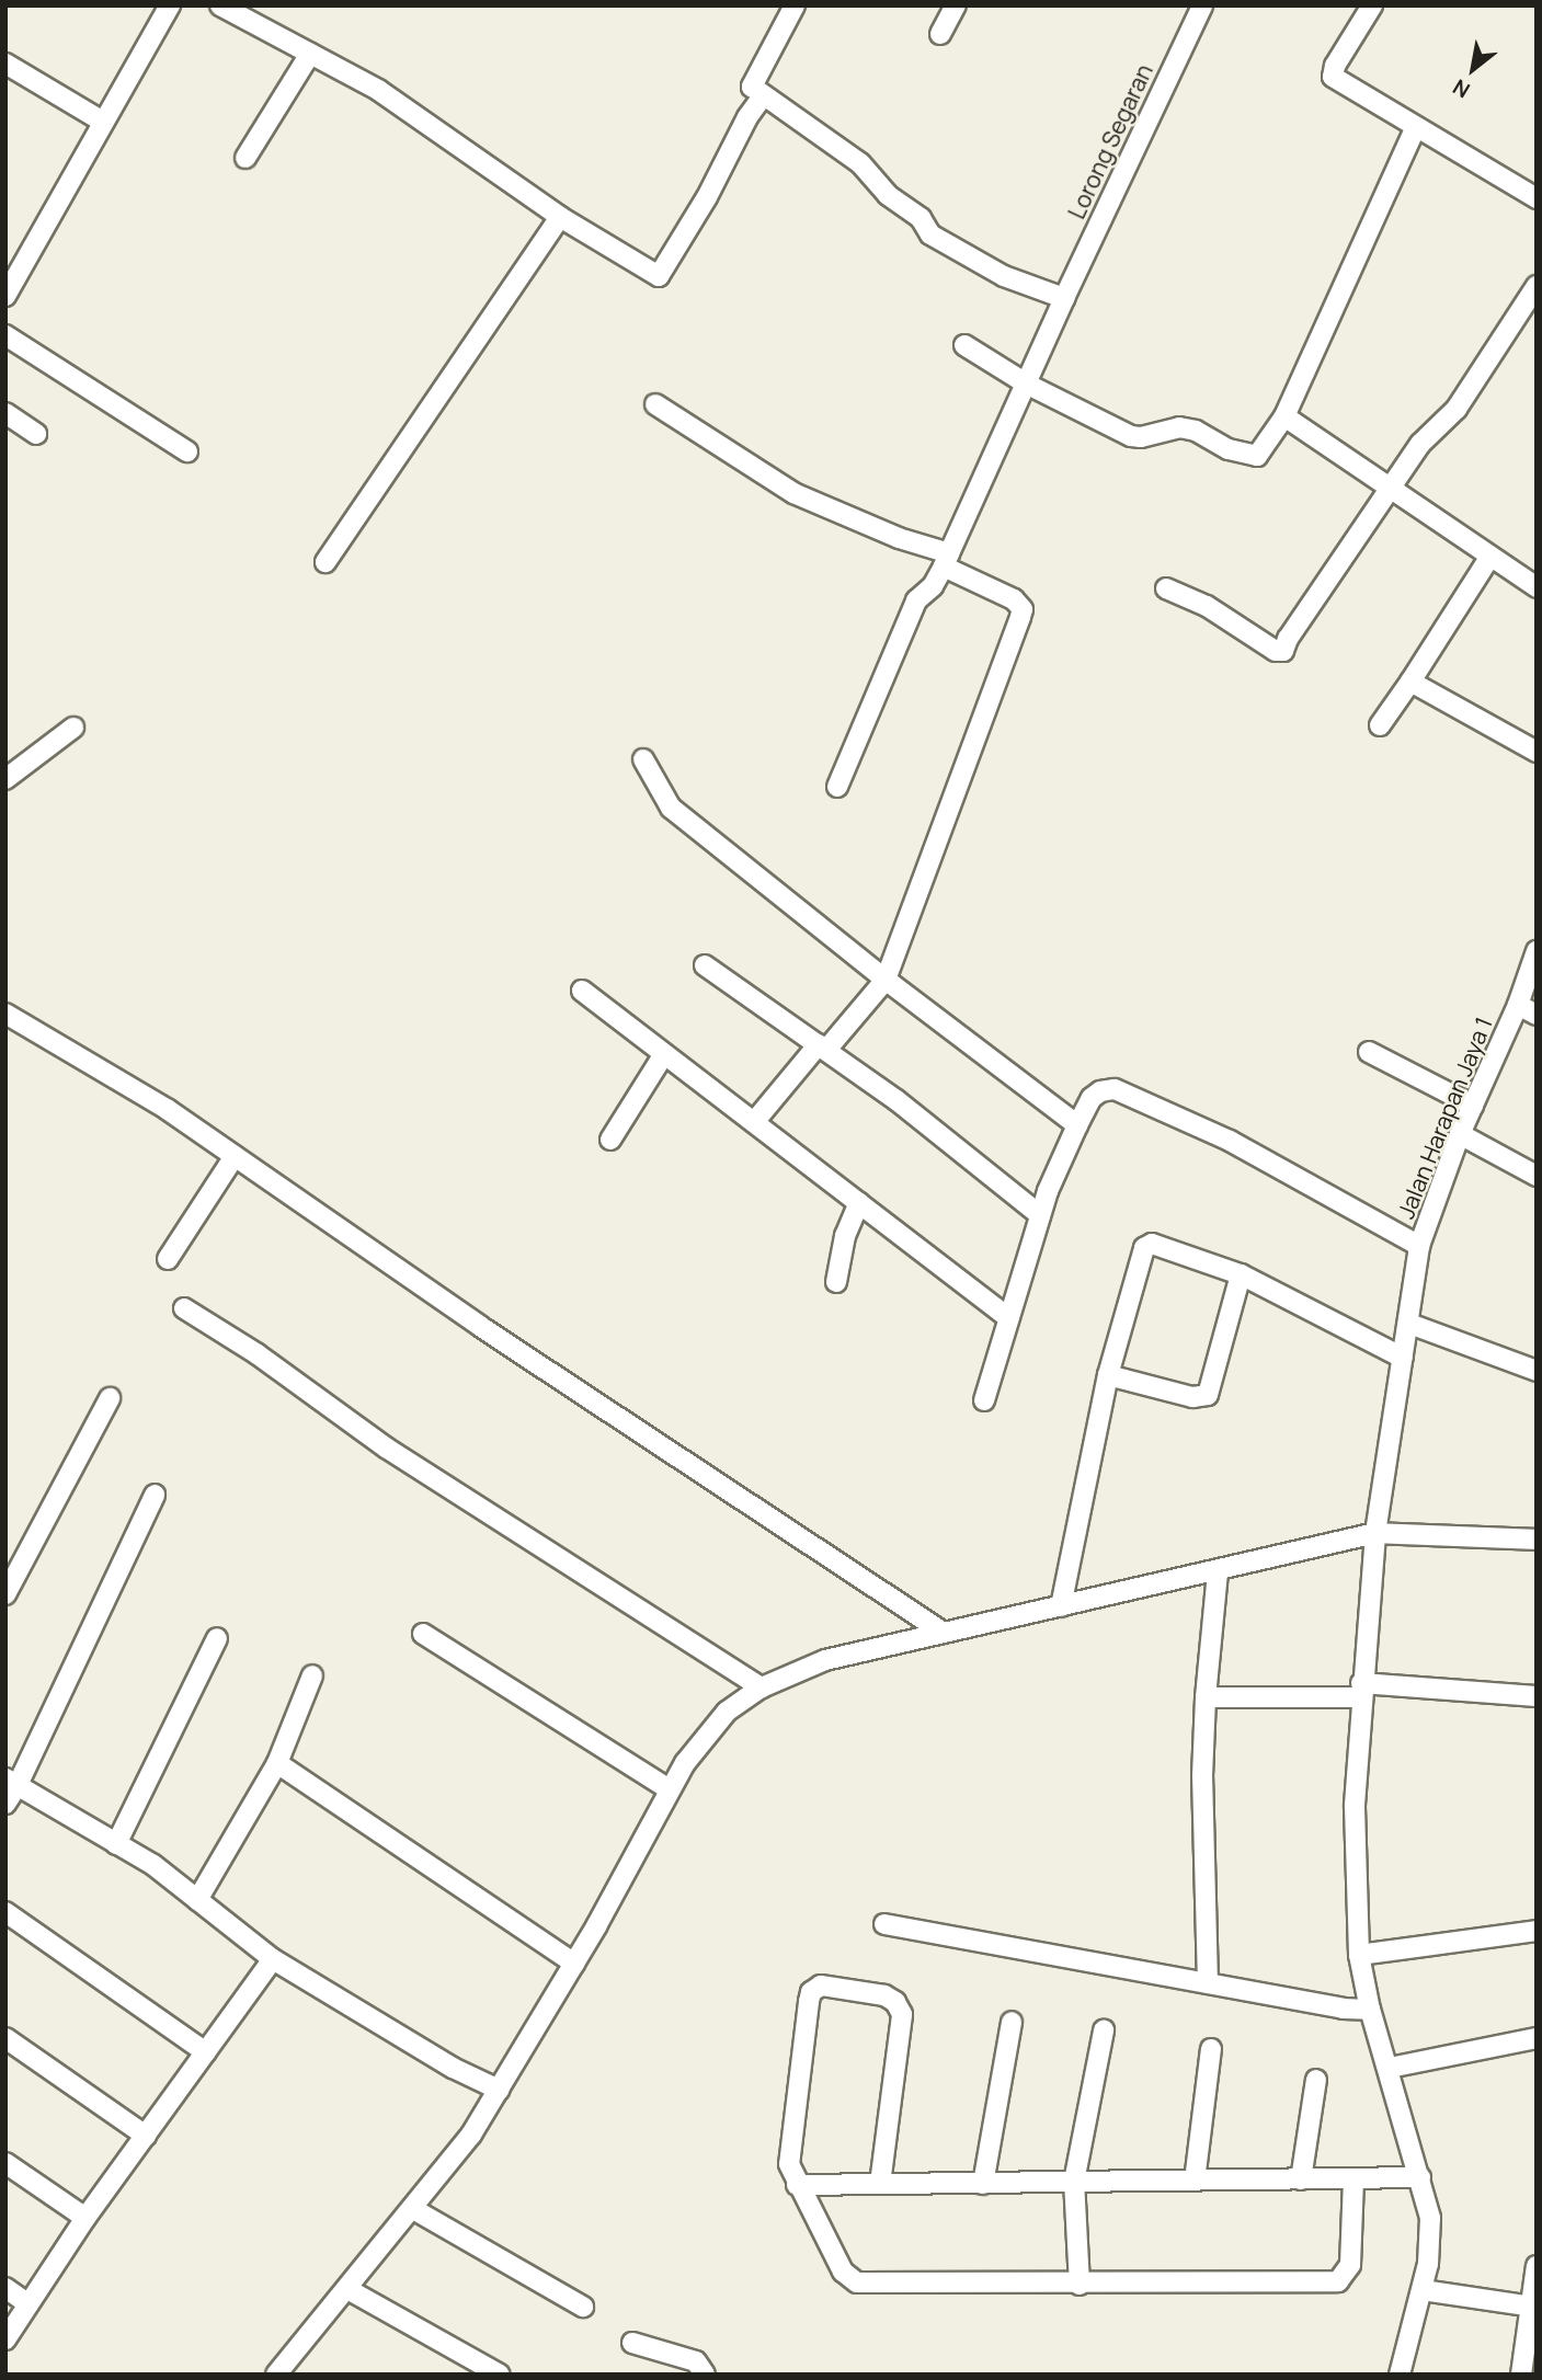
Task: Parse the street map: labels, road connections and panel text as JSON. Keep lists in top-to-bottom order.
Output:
{
  "streets": {
    "street": ["Lorong Segaran", "Jalan Harapan Jaya 1"]
  },
  "north": "bottom left"
}
